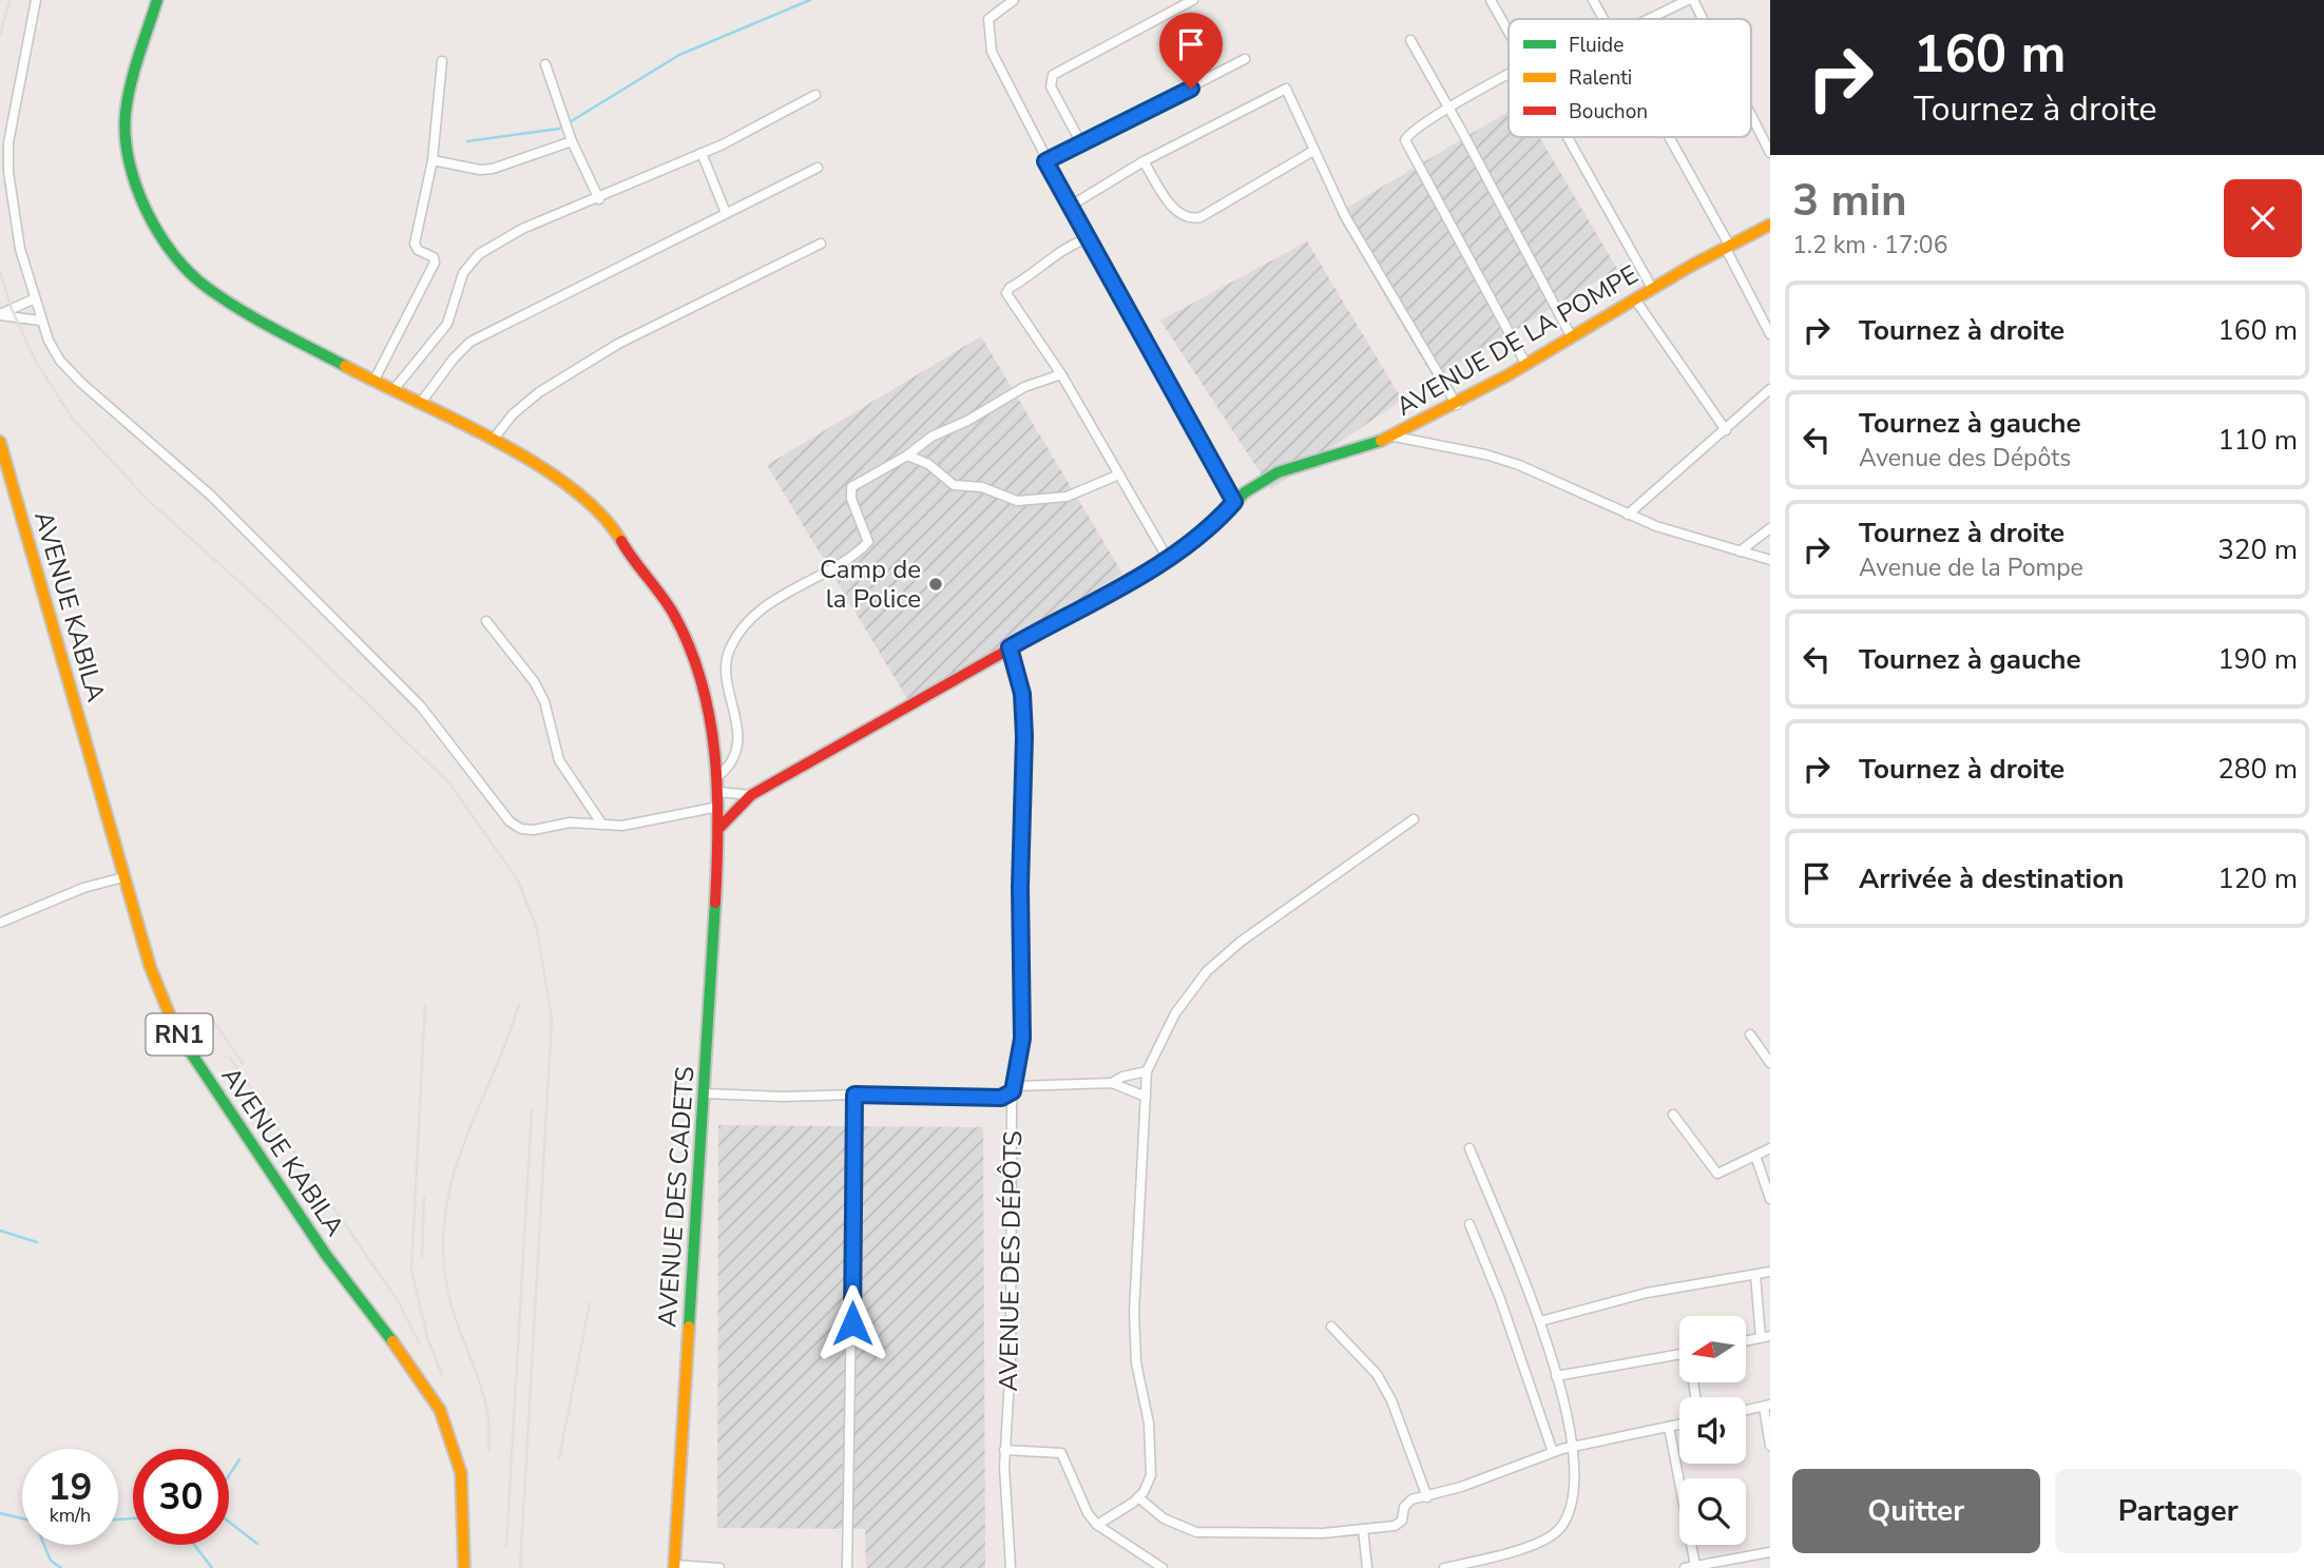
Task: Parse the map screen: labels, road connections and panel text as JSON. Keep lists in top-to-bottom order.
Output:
{
  "streets": {
    "main road": [
      "AVENUE DE LA POMPE",
      "AVENUE KABILA",
      "RN1",
      "AVENUE DES CADETS"
    ],
    "street": ["AVENUE DES DÉPÔTS"]
  },
  "crossings": [
    ["AVENUE DE LA POMPE", "AVENUE DES CADETS"],
    ["AVENUE DE LA POMPE", "AVENUE DES DÉPÔTS"]
  ],
  "places": ["Camp de la Police"],
  "legend": ["Fluide", "Ralenti", "Bouchon"],
  "north": "left",
  "page": {
    "turn": ["160 m", "Tournez à droite"],
    "heading": ["3 min", "1.2 km · 17:06"],
    "list": [
      {
        "name": "Tournez à droite",
        "value": "160 m"
      },
      {
        "name": "Tournez à gauche",
        "note": "Avenue des Dépôts",
        "value": "110 m"
      },
      {
        "name": "Tournez à droite",
        "note": "Avenue de la Pompe",
        "value": "320 m"
      },
      {
        "name": "Tournez à gauche",
        "value": "190 m"
      },
      {
        "name": "Tournez à droite",
        "value": "280 m"
      },
      {
        "name": "Arrivée à destination",
        "value": "120 m"
      }
    ],
    "speed": "19 km/h",
    "limit": "30",
    "buttons": ["Quitter", "Partager"]
  }
}
